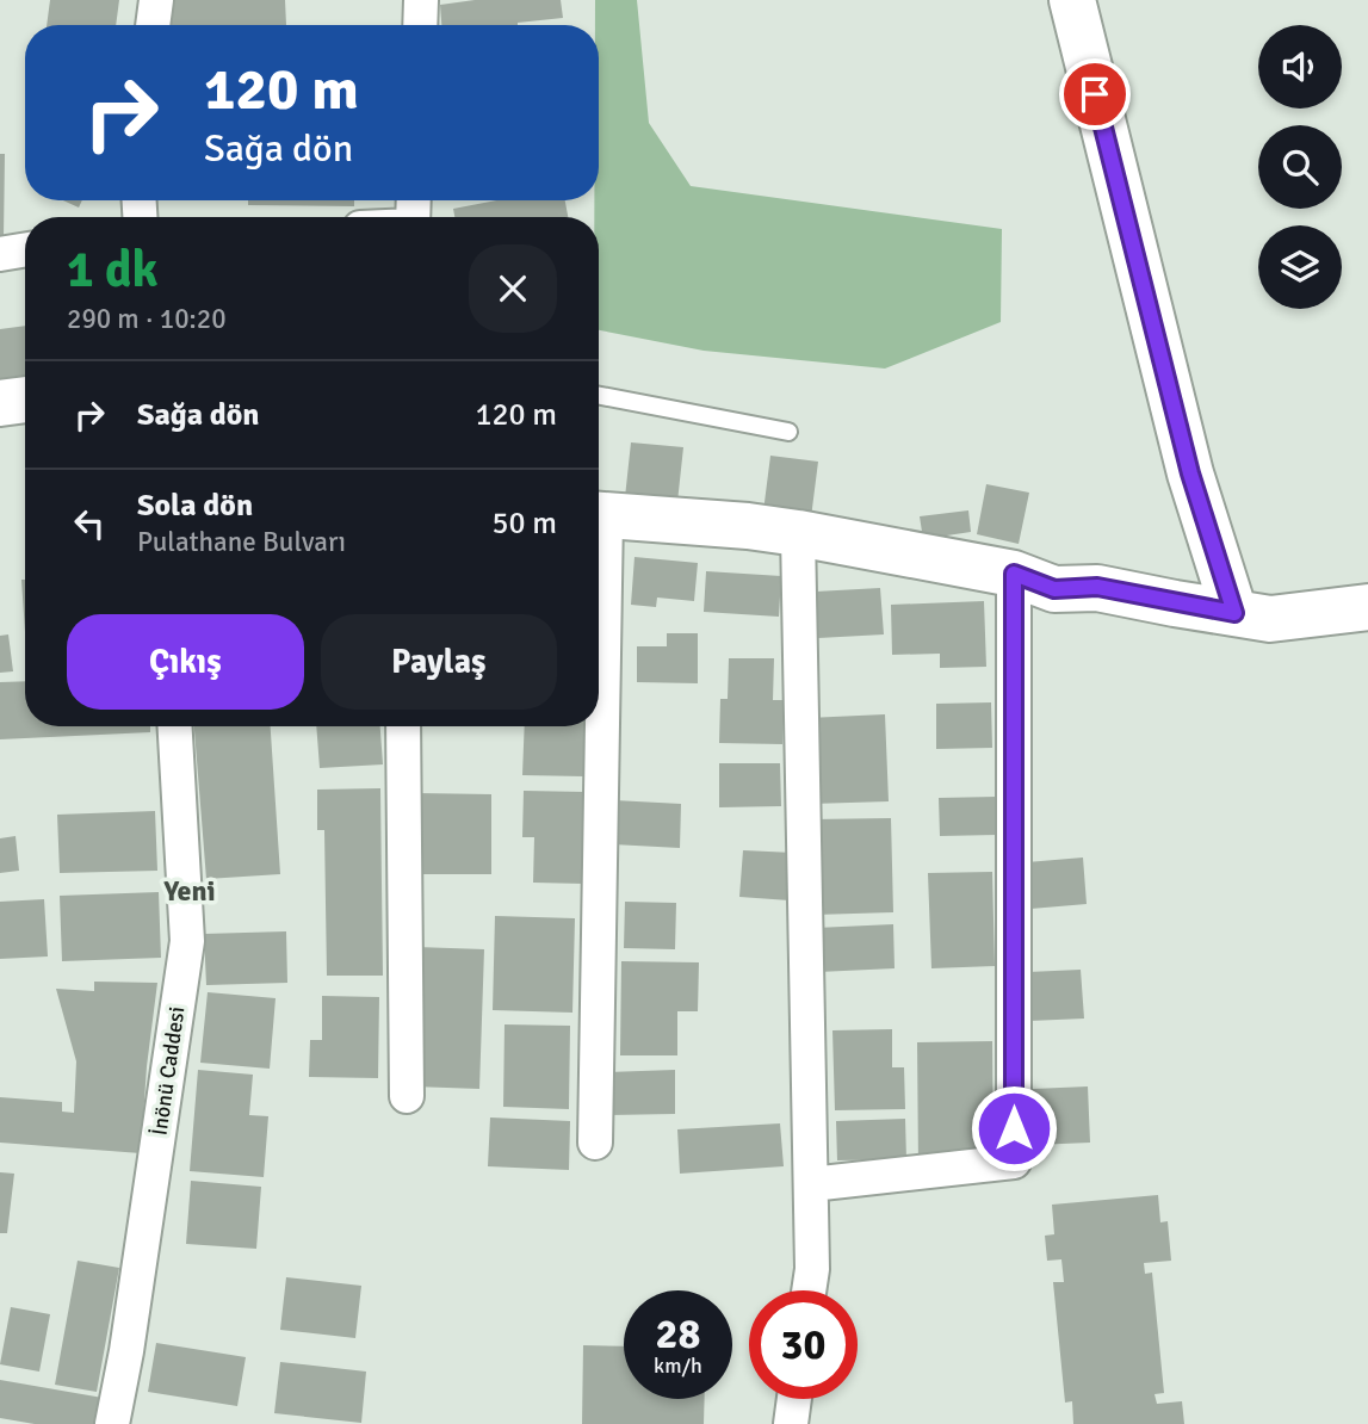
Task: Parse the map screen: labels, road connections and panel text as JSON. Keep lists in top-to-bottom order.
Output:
{
  "streets": {
    "street": ["İnönü Caddesi"]
  },
  "districts": ["Yeni"],
  "page": {
    "turn": ["120 m", "Sağa dön"],
    "heading": ["1 dk", "290 m · 10:20"],
    "list": [
      {
        "name": "Sağa dön",
        "value": "120 m"
      },
      {
        "name": "Sola dön",
        "note": "Pulathane Bulvarı",
        "value": "50 m"
      }
    ],
    "buttons": ["Çıkış", "Paylaş"],
    "speed": "28 km/h",
    "limit": "30"
  }
}
